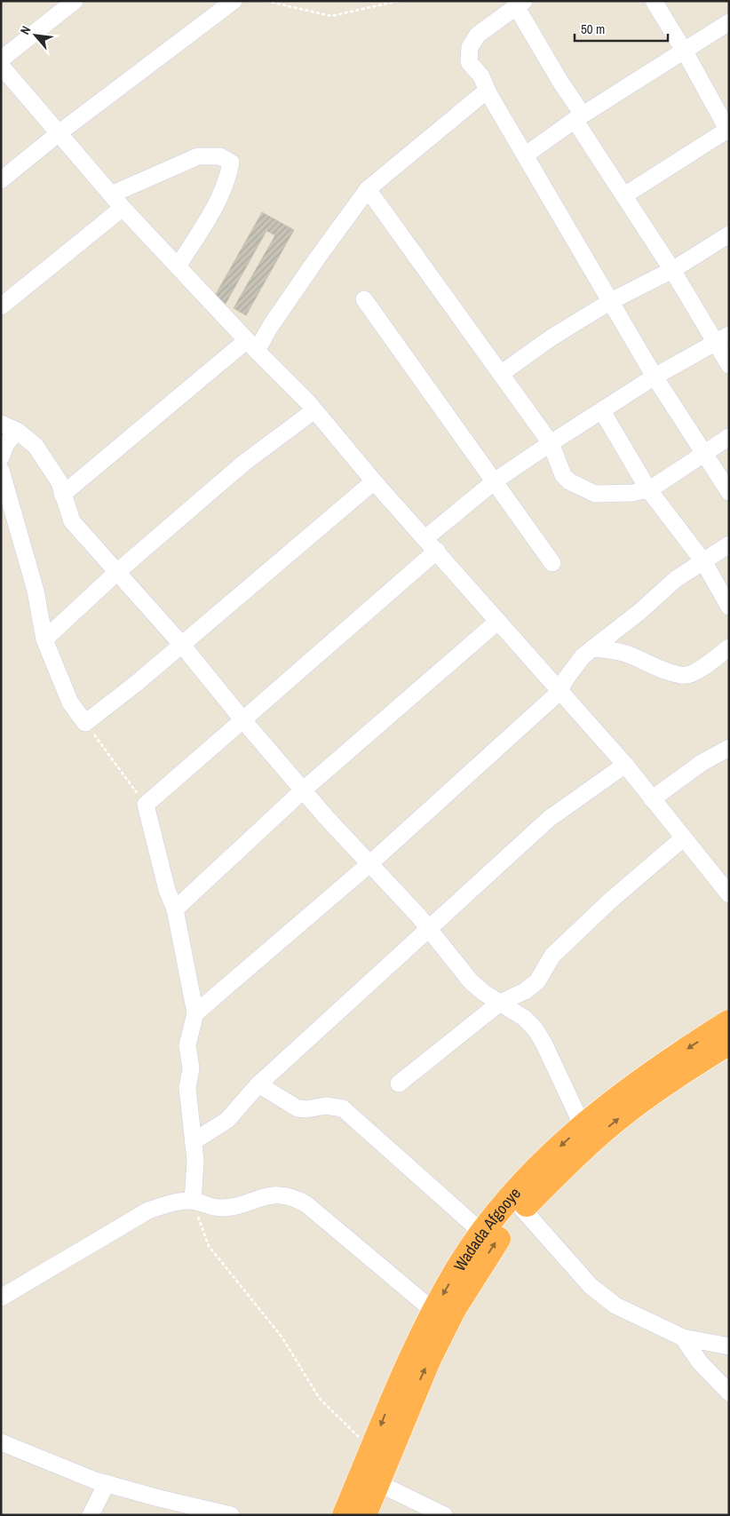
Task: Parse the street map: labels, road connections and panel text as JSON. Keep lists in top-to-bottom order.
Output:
{
  "streets": {
    "highway": ["Wadada Afgooye"]
  },
  "scale_bar": "50 m",
  "north": "top left"
}
